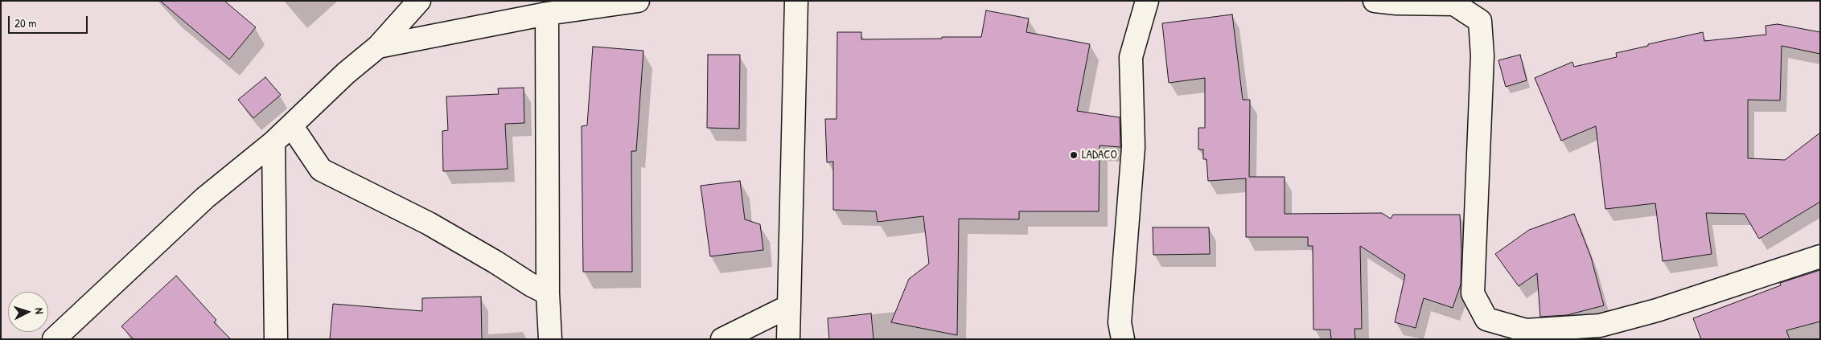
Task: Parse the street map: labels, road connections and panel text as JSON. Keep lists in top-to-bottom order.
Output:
{
  "places": ["LADACO"],
  "scale_bar": "20 m",
  "north": "right"
}
